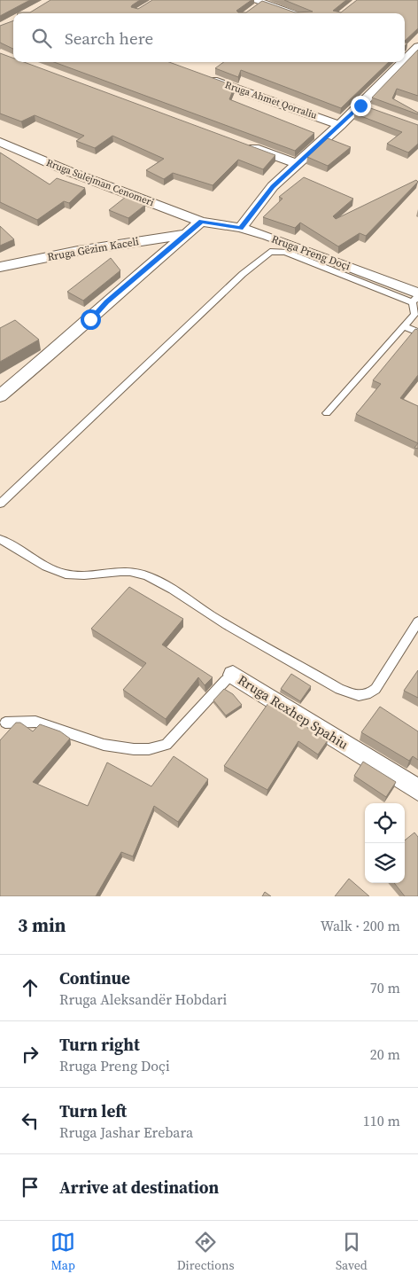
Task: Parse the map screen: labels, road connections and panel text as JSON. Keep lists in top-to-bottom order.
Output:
{
  "streets": {
    "street": [
      "Rruga Ahmet Qorraliu",
      "Rruga Sulejman Cenomeri",
      "Rruga Gëzim Kaceli",
      "Rruga Preng Doçi",
      "Rruga Rexhep Spahiu"
    ]
  },
  "crossings": [
    ["Rruga Sulejman Cenomeri", "Rruga Preng Doçi"]
  ],
  "page": {
    "search": "Search here",
    "heading": ["3 min", "Walk · 200 m"],
    "list": [
      ["Continue", "Rruga Aleksandër Hobdari", "70 m"],
      ["Turn right", "Rruga Preng Doçi", "20 m"],
      ["Turn left", "Rruga Jashar Erebara", "110 m"],
      "Arrive at destination"
    ],
    "nav": ["Map", "Directions", "Saved"]
  }
}
